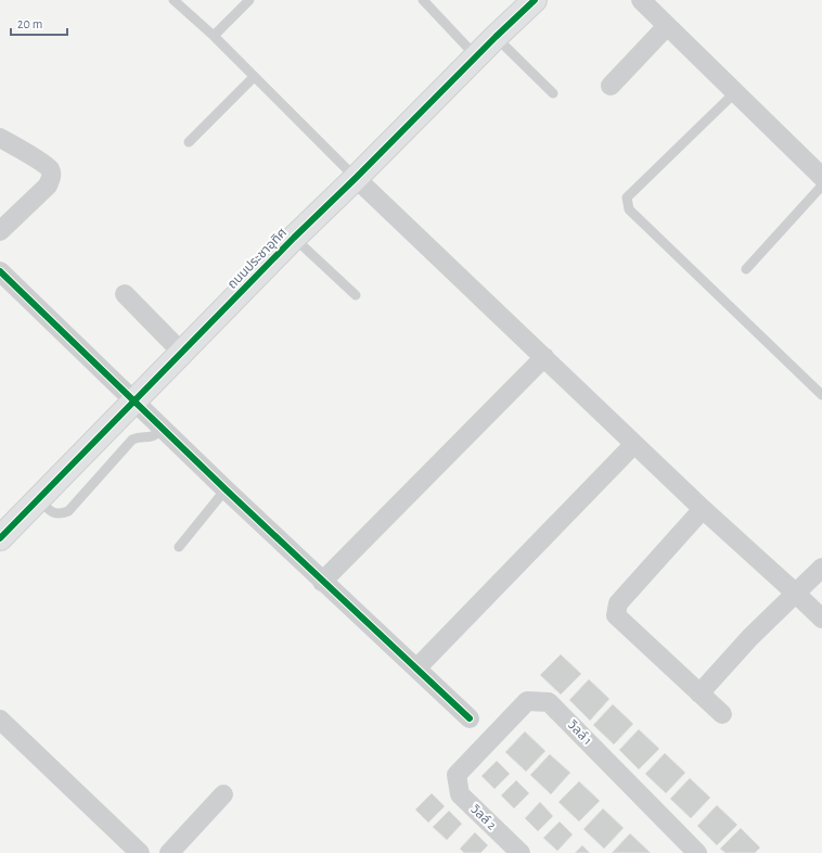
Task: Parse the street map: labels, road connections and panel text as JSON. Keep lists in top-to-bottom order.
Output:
{
  "streets": {
    "street": ["ถนนประชาอุทิศ", "วิลล์ 1", "วิลล์ 2"]
  },
  "crossings": [
    ["วิลล์ 1", "วิลล์ 2"]
  ],
  "scale_bar": "20 m"
}
